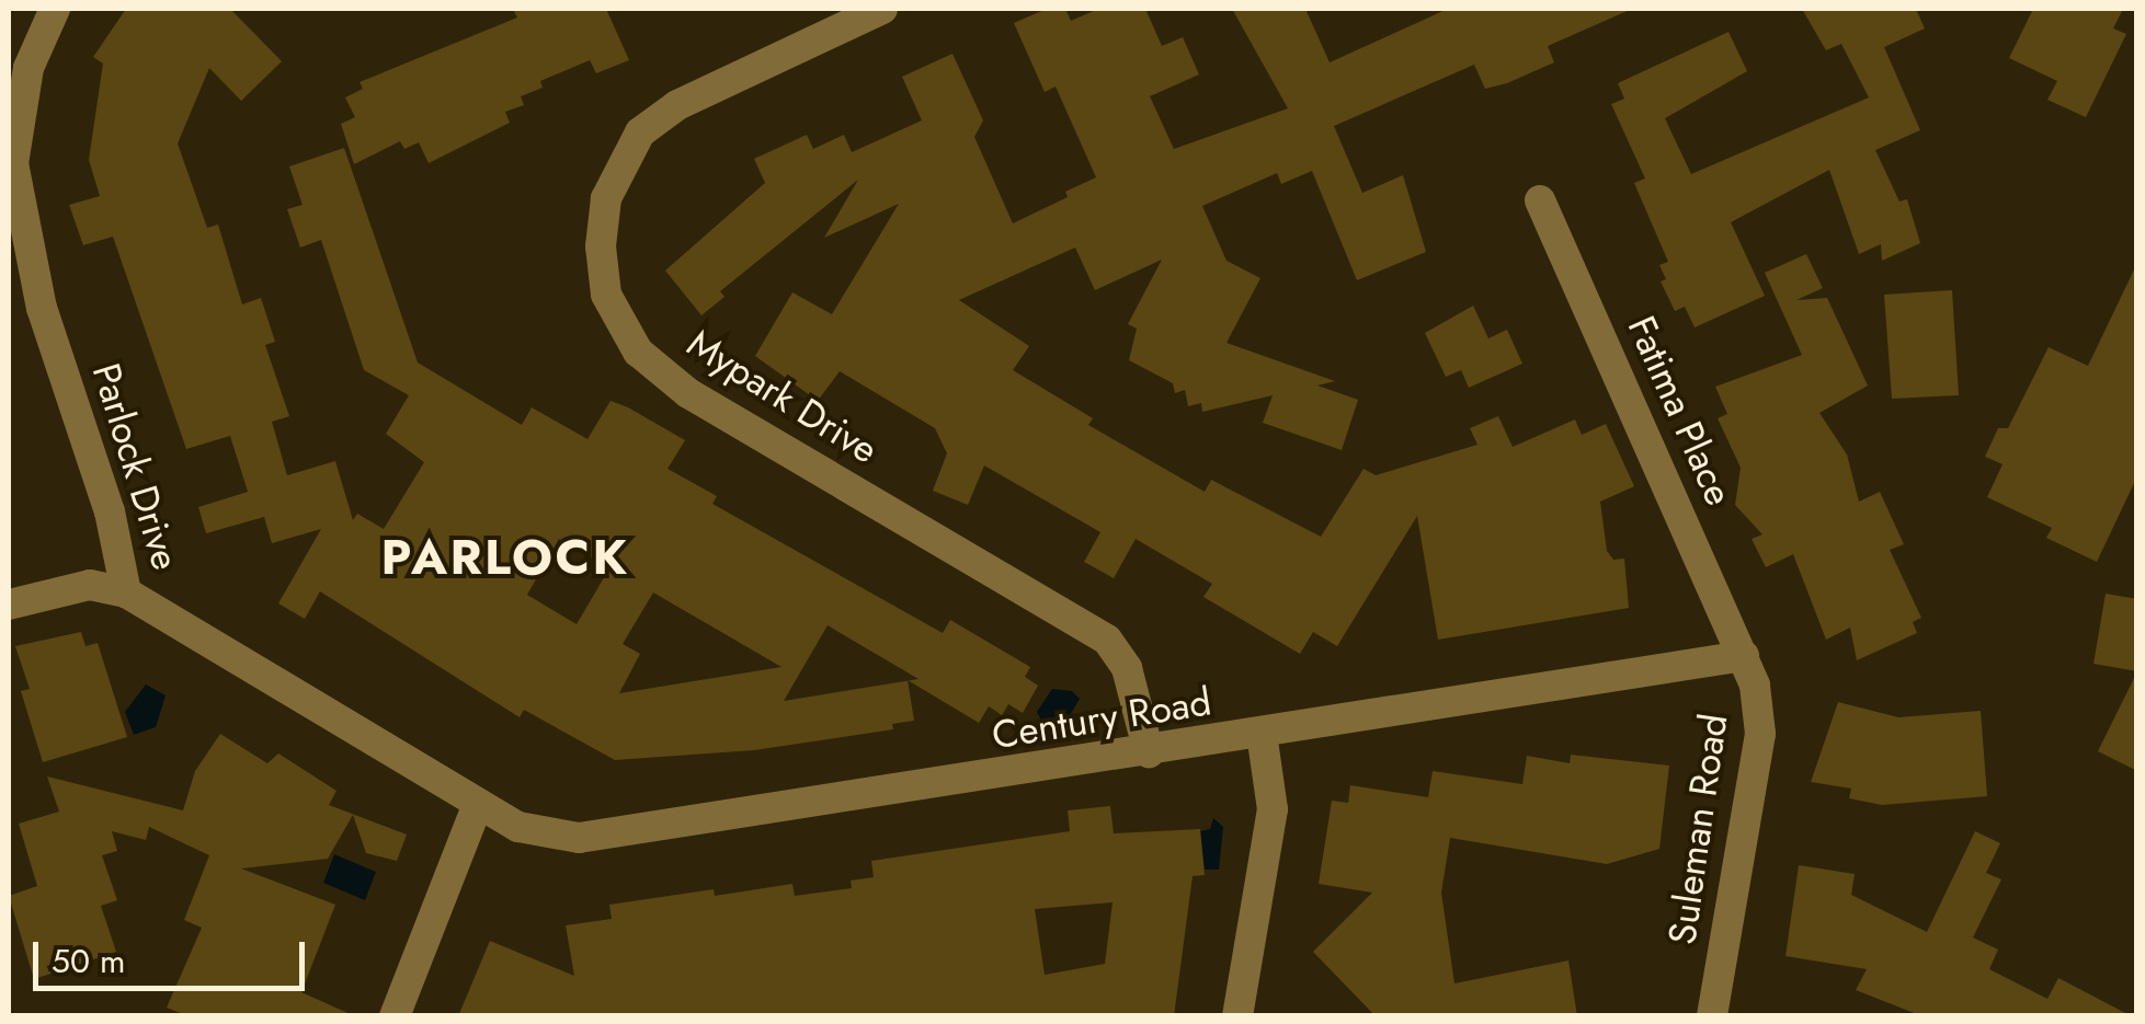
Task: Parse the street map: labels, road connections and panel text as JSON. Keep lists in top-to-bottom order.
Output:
{
  "streets": {
    "street": [
      "Mypark Drive",
      "Fatima Place",
      "Parlock Drive",
      "Century Road",
      "Suleman Road"
    ]
  },
  "crossings": [
    ["Mypark Drive", "Century Road"],
    ["Fatima Place", "Century Road"],
    ["Fatima Place", "Suleman Road"],
    ["Parlock Drive", "Century Road"],
    ["Century Road", "Suleman Road"]
  ],
  "districts": ["PARLOCK"],
  "scale_bar": "50 m"
}
